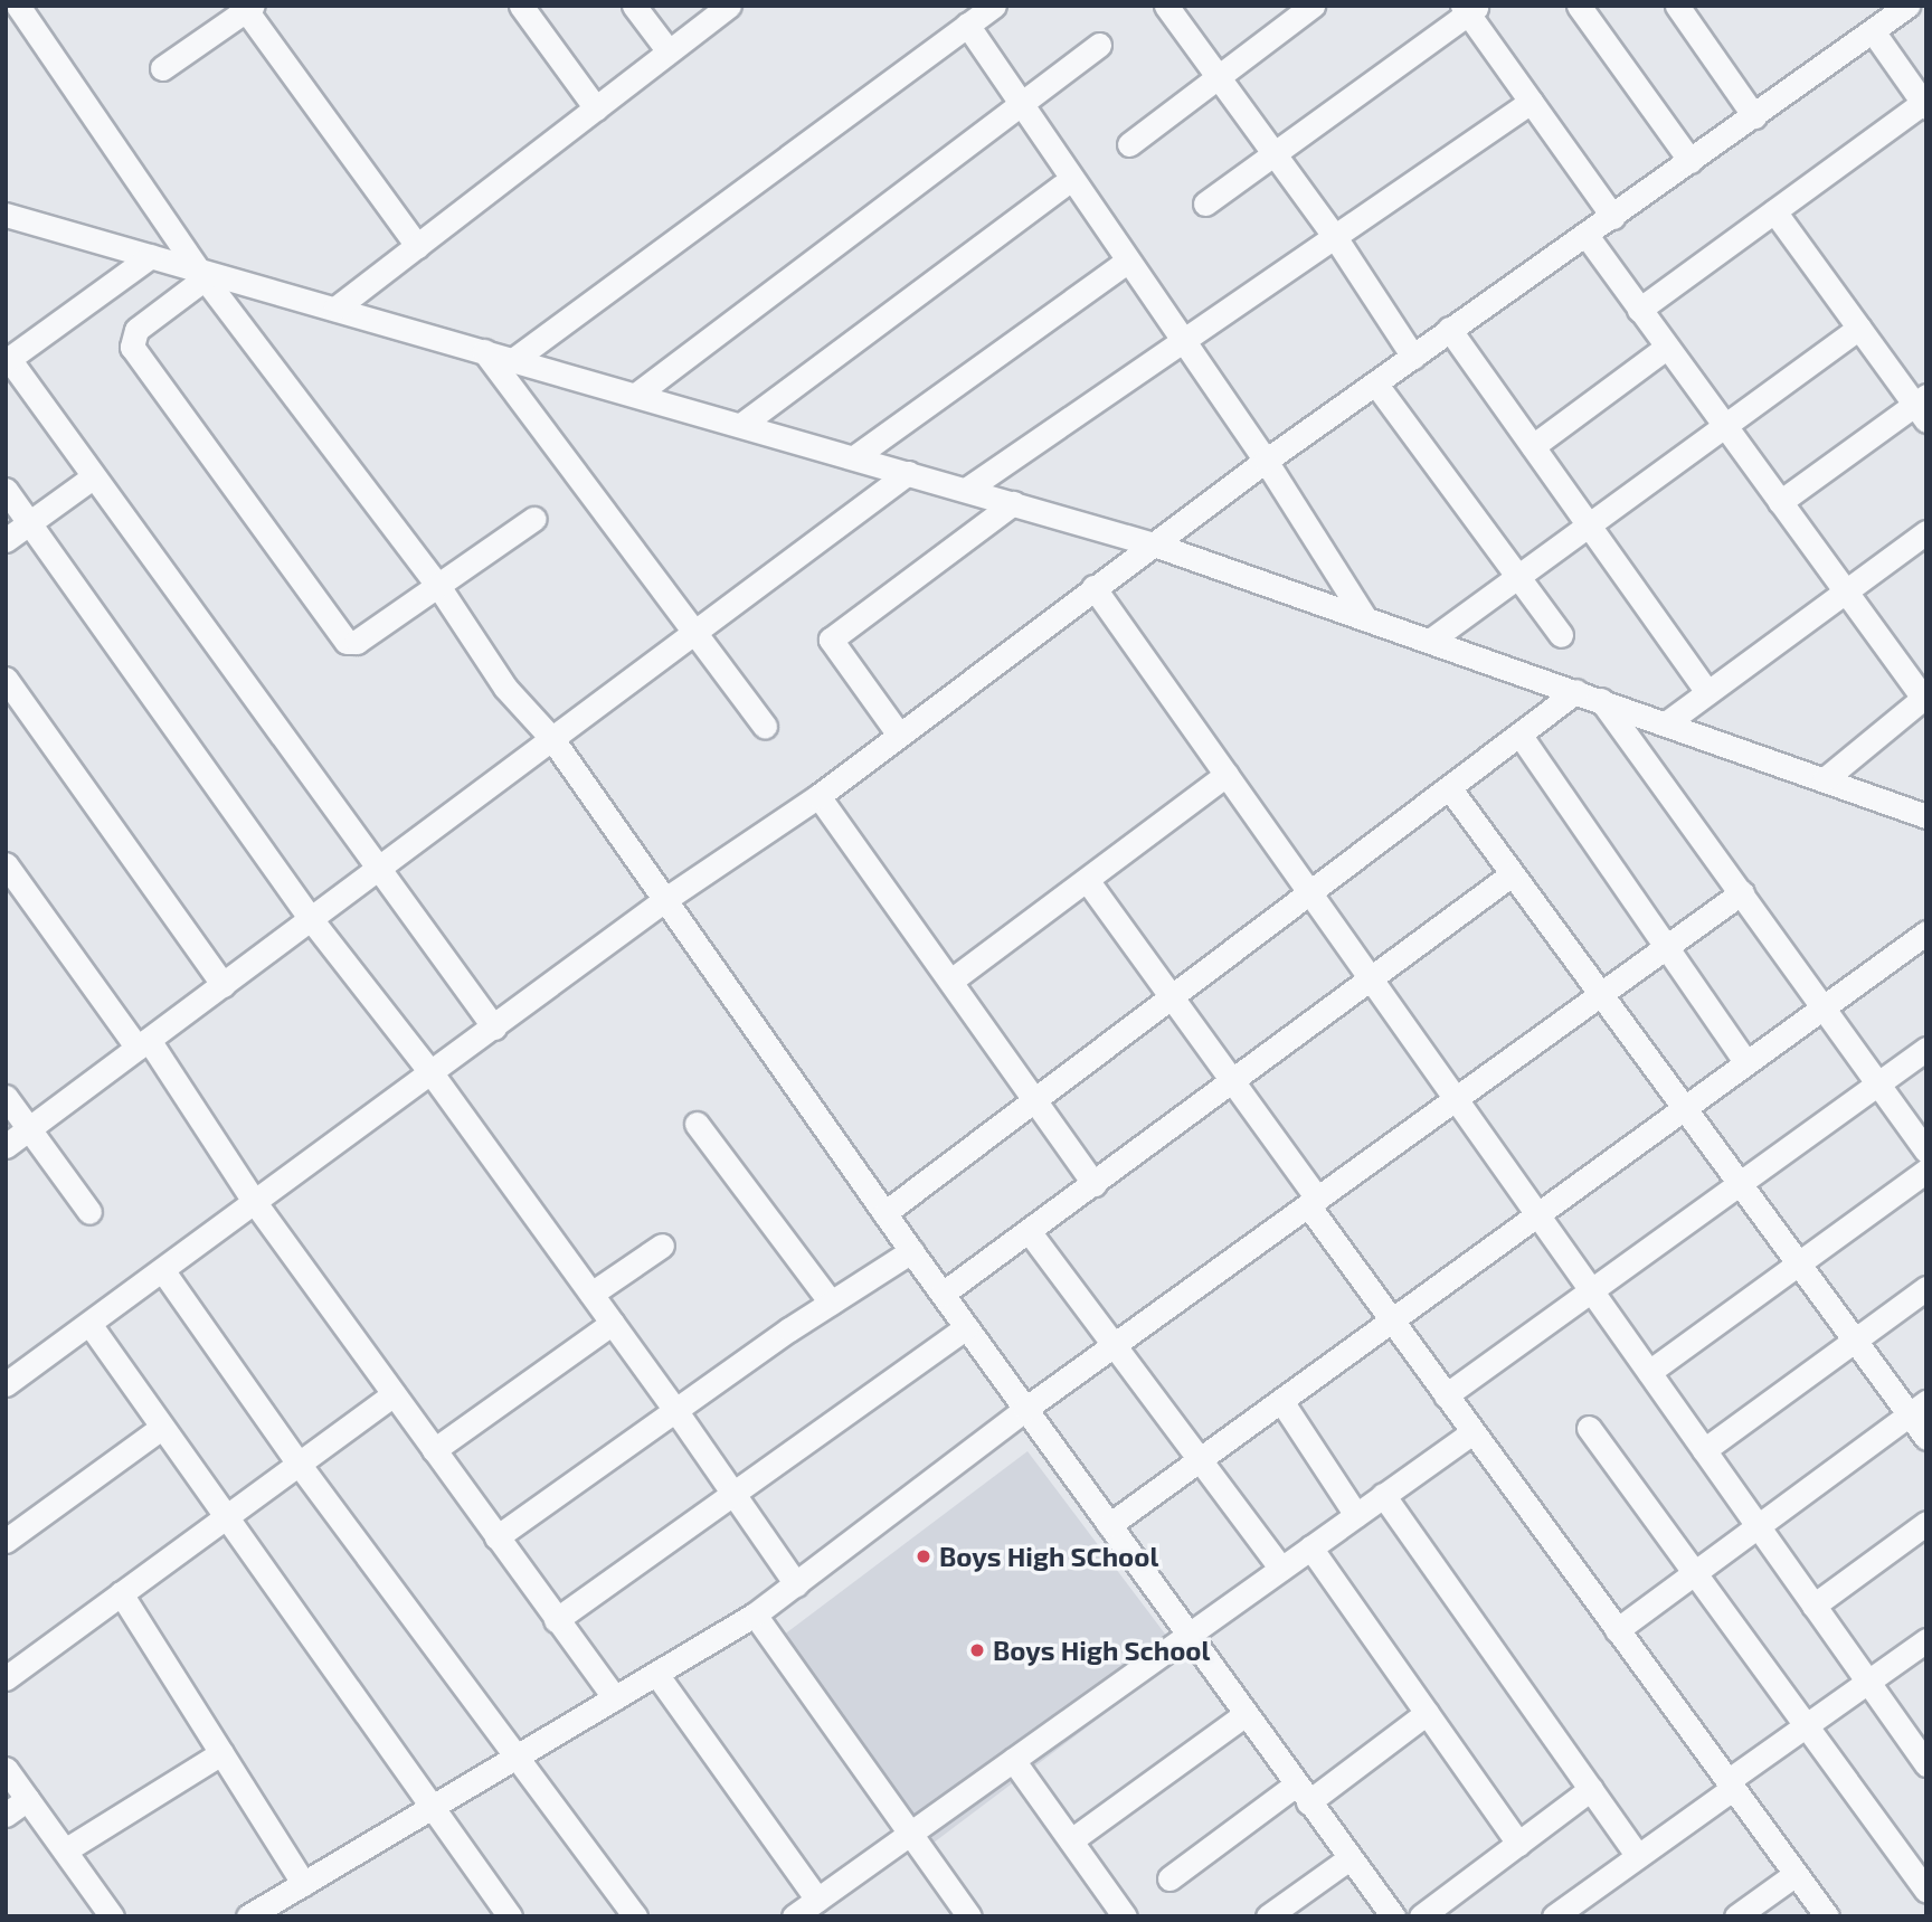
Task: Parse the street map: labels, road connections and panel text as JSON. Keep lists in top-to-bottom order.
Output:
{
  "places": ["Boys High SChool", "Boys High School"]
}
